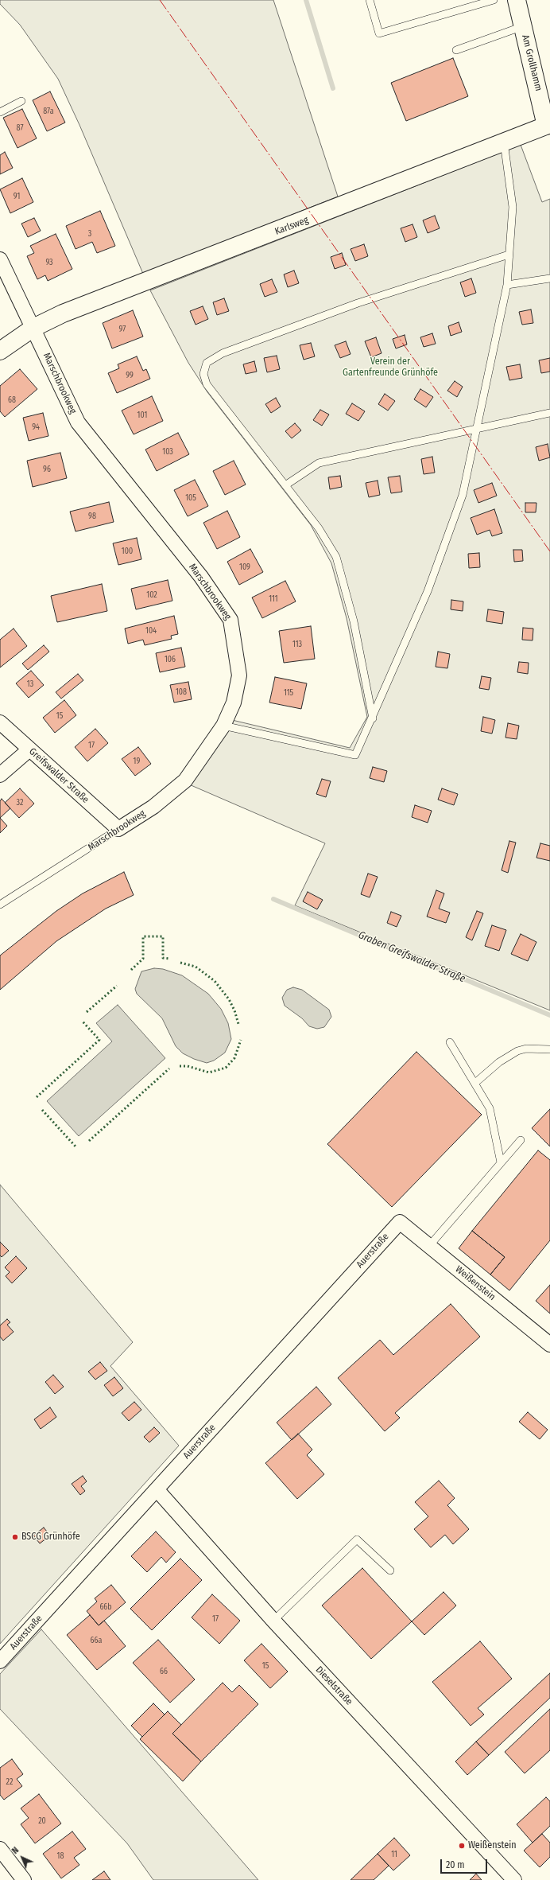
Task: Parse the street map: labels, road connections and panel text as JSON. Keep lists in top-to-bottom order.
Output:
{
  "streets": {
    "street": [
      "Am Grollhamm",
      "Karlsweg",
      "Marschbrookweg",
      "Greifswalder Straße",
      "Auerstraße",
      "Weißenstein",
      "Dieselstraße"
    ]
  },
  "crossings": [
    ["Am Grollhamm", "Karlsweg"],
    ["Karlsweg", "Marschbrookweg"],
    ["Marschbrookweg", "Greifswalder Straße"],
    ["Auerstraße", "Weißenstein"],
    ["Auerstraße", "Dieselstraße"]
  ],
  "water": ["Graben Greifswalder Straße"],
  "parks": ["Verein der Gartenfreunde Grünhöfe"],
  "places": ["BSCG Grünhöfe", "Weißenstein"],
  "house_numbers": [
    "87a",
    "87",
    "91",
    "3",
    "93",
    "97",
    "99",
    "68",
    "101",
    "94",
    "103",
    "96",
    "105",
    "98",
    "100",
    "109",
    "102",
    "111",
    "104",
    "113",
    "106",
    "13",
    "108",
    "115",
    "15",
    "17",
    "19",
    "32",
    "66b",
    "17",
    "66a",
    "15",
    "66",
    "22",
    "20",
    "11",
    "18"
  ],
  "scale_bar": "20 m",
  "north": "top left"
}
